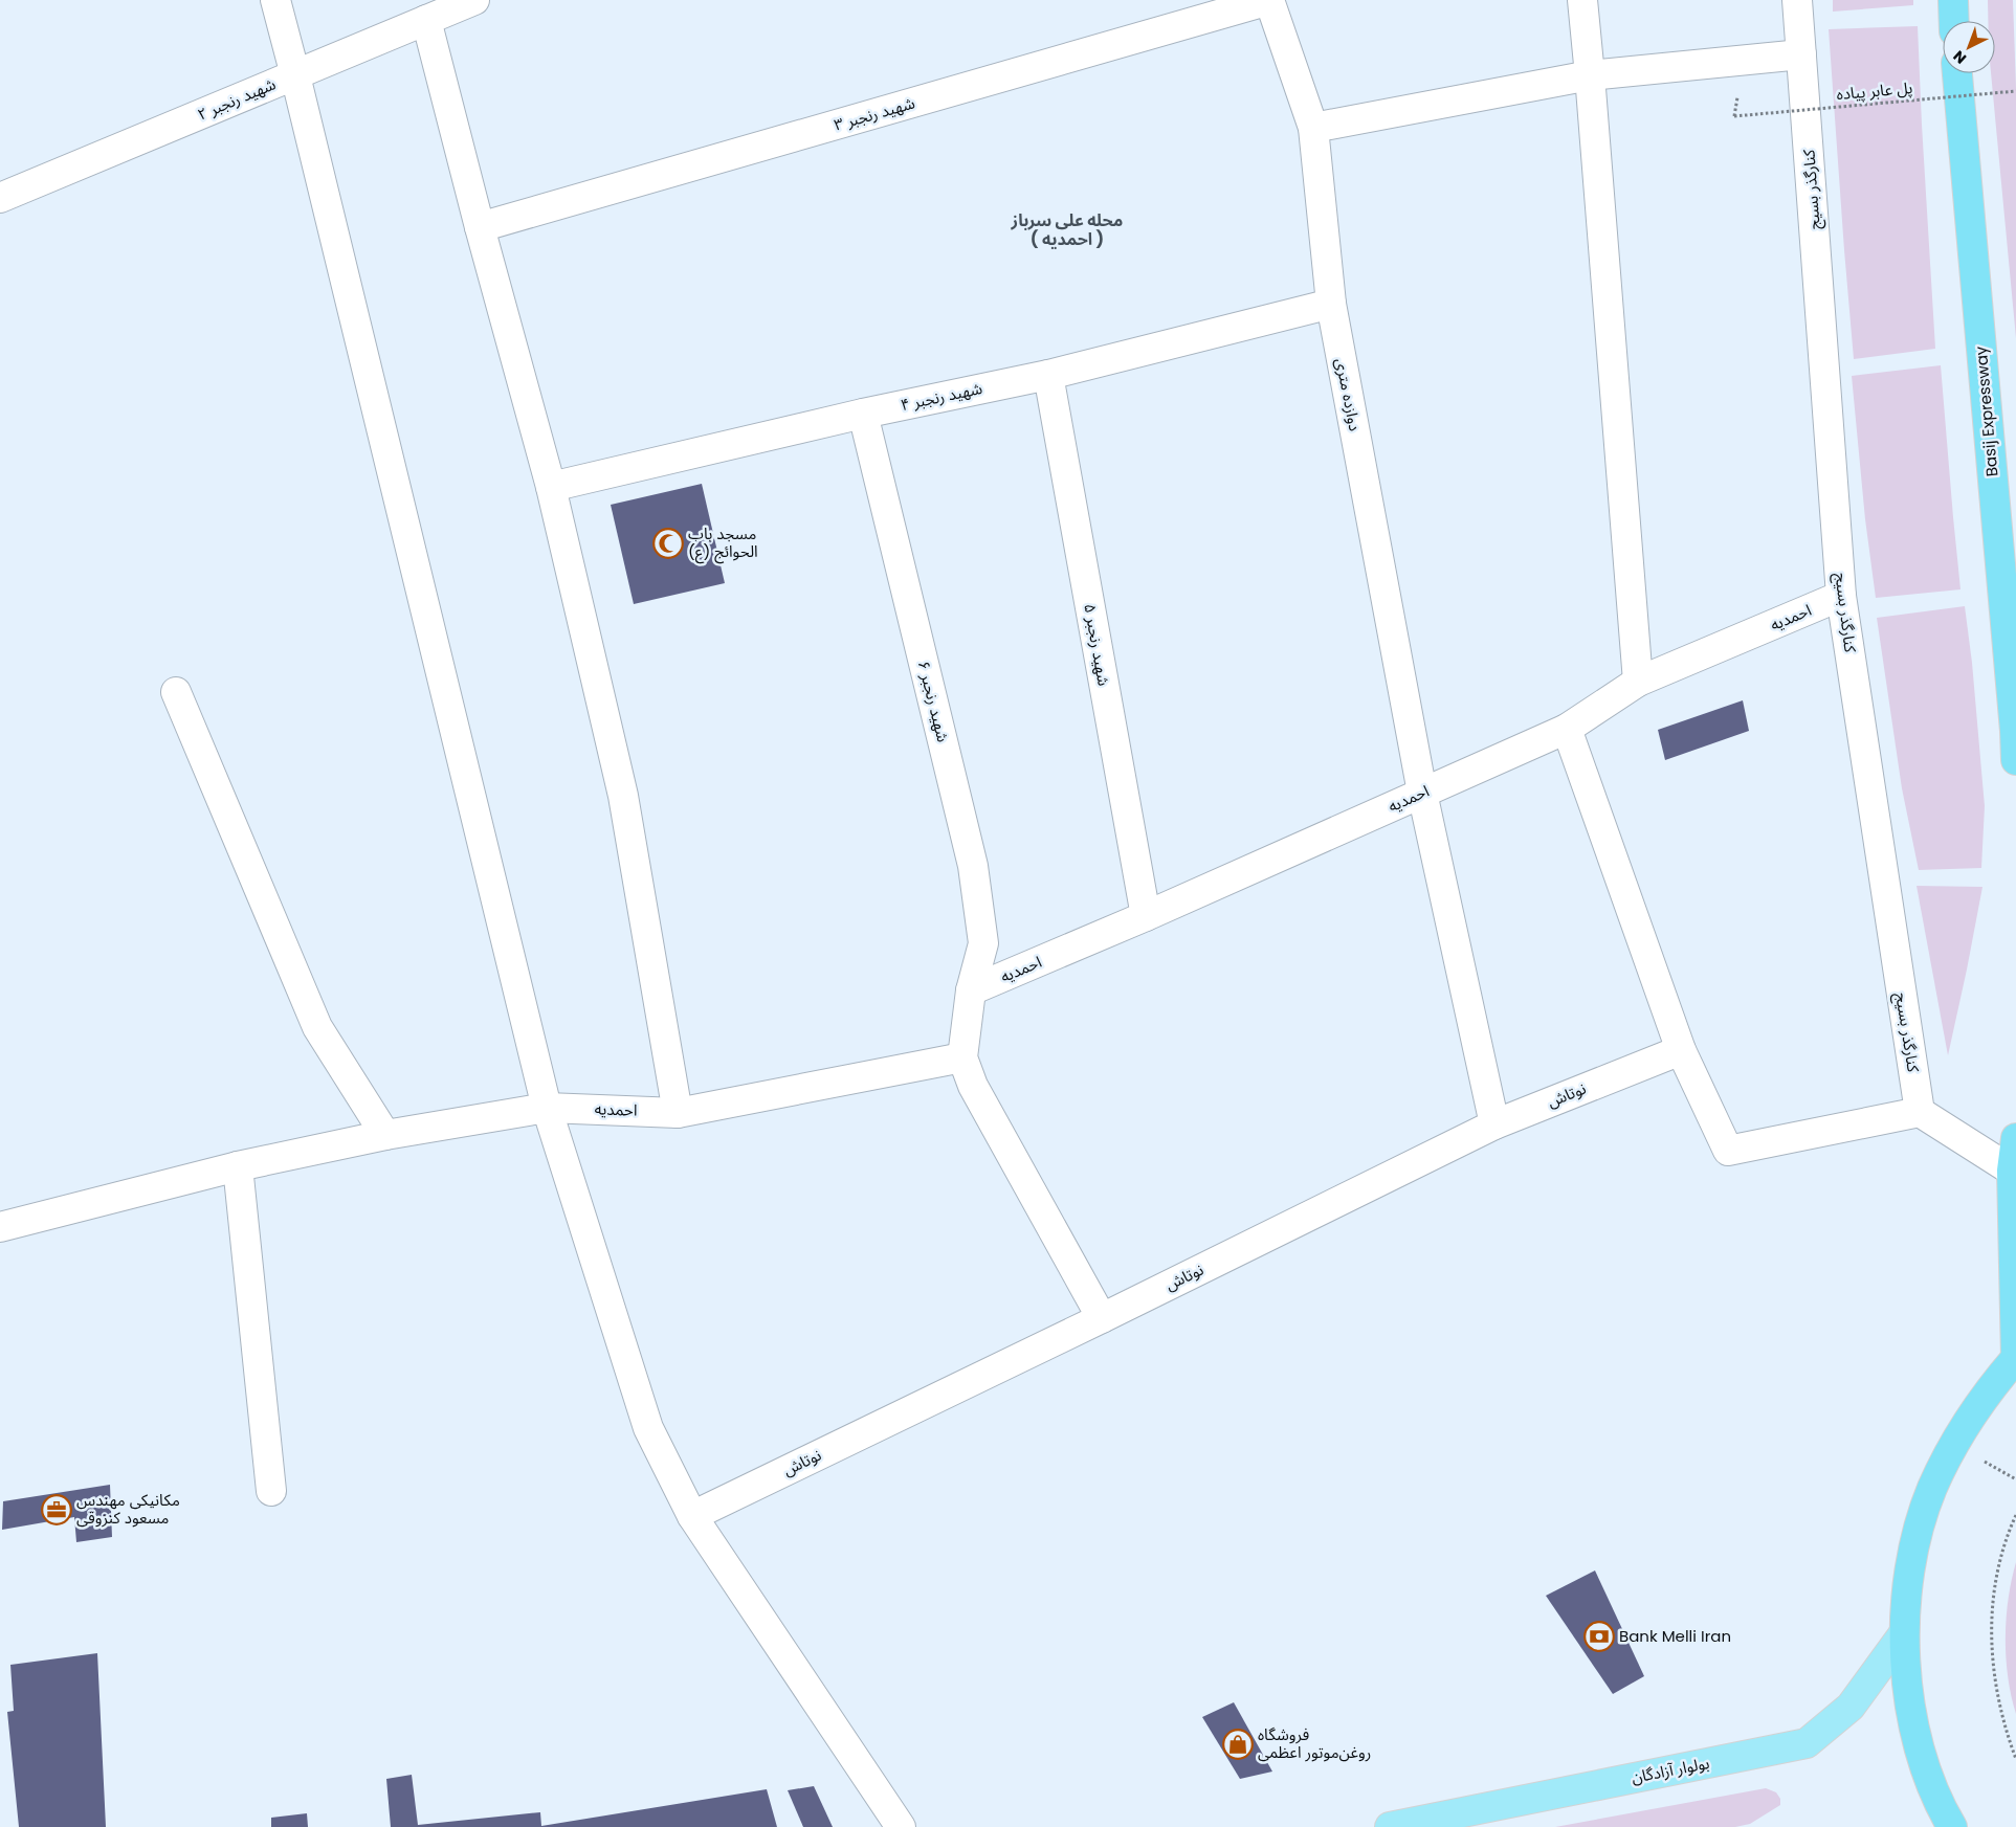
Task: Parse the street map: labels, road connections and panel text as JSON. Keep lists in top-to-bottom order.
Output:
{
  "streets": {
    "highway": ["Basij Expressway"],
    "main road": ["بولوار آزادگان"],
    "street": [
      "۲ شهید رنجبر",
      "شهید رنجبر ۳",
      "کنارگذر بسیج",
      "دوازده متری",
      "شهید رنجبر ۴",
      "احمدیه",
      "شهید رنجبر ۵",
      "شهید رنجبر ۶",
      "نوتاش"
    ],
    "path": ["پل عابر پیاده"]
  },
  "crossings": [
    ["شهید رنجبر ۳", "دوازده متری"],
    ["کنارگذر بسیج", "احمدیه"],
    ["دوازده متری", "شهید رنجبر ۴"],
    ["دوازده متری", "احمدیه"],
    ["دوازده متری", "نوتاش"],
    ["شهید رنجبر ۴", "شهید رنجبر ۵"],
    ["شهید رنجبر ۴", "شهید رنجبر ۶"],
    ["احمدیه", "شهید رنجبر ۵"],
    ["احمدیه", "شهید رنجبر ۶"]
  ],
  "districts": ["محله علی سرباز ( احمدیه )"],
  "places": {
    "mosque": ["مسجد باب الحوائج (ع)"],
    "office": ["مکانیکی مهندس مسعود کنزوقی"],
    "bank": ["Bank Melli Iran"],
    "shop": ["فروشگاه روغن‌موتور اعظمی"]
  },
  "north": "bottom left"
}
